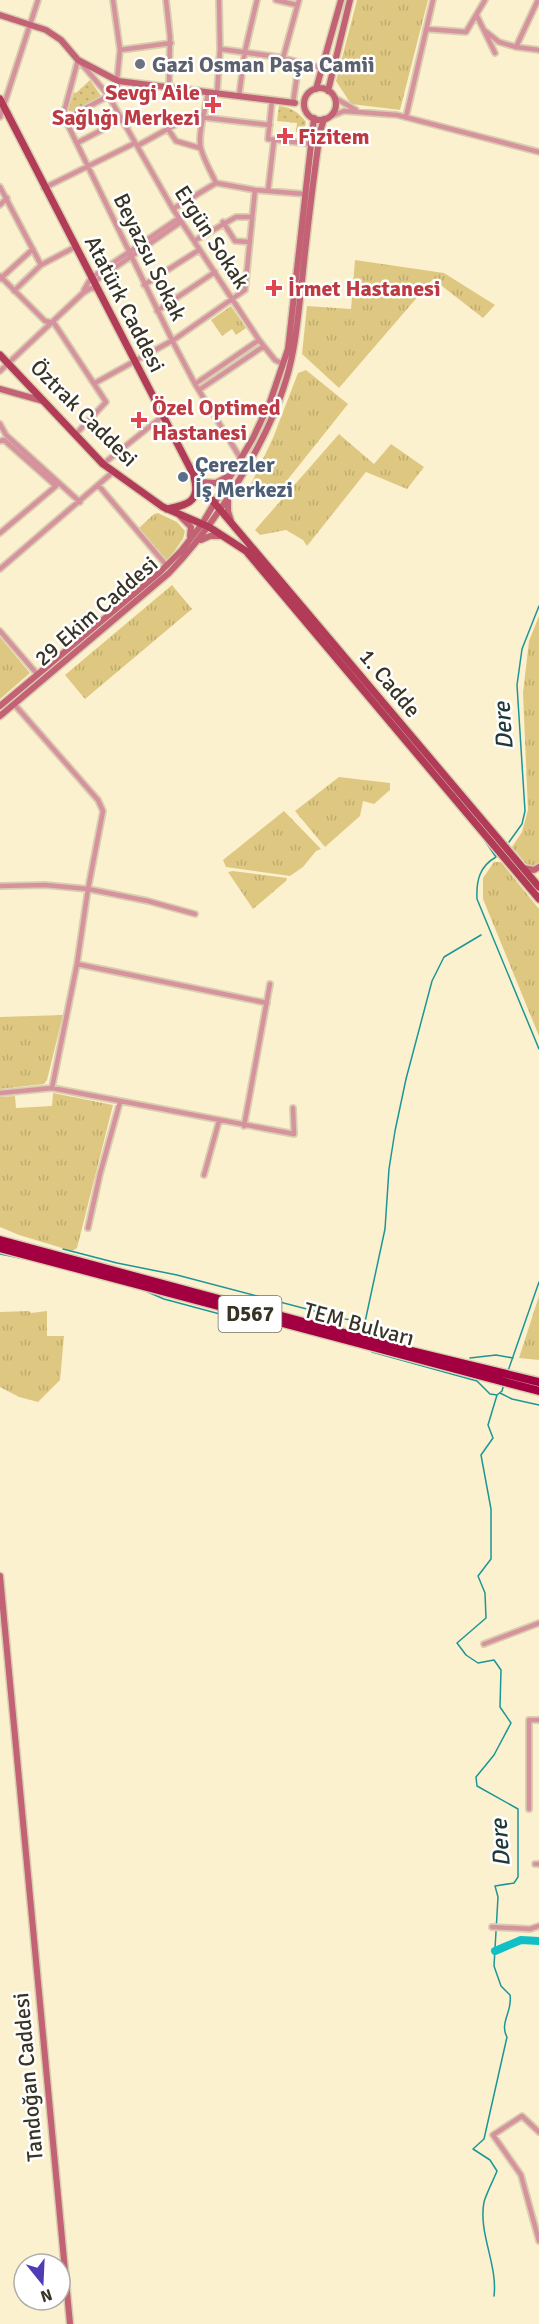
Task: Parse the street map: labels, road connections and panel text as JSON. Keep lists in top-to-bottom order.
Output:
{
  "streets": {
    "highway": ["D567", "TEM Bulvarı"],
    "main road": [
      "Atatürk Caddesi",
      "Öztrak Caddesi",
      "29 Ekim Caddesi",
      "1. Cadde",
      "Tandoğan Caddesi"
    ],
    "street": ["Ergün Sokak", "Beyazsu Sokak"]
  },
  "crossings": [
    ["Atatürk Caddesi", "1. Cadde"],
    ["Öztrak Caddesi", "29 Ekim Caddesi"],
    ["Öztrak Caddesi", "1. Cadde"],
    ["29 Ekim Caddesi", "1. Cadde"],
    ["D567", "TEM Bulvarı"]
  ],
  "water": ["Dere"],
  "places": {
    "other": ["Gazi Osman Paşa Camii", "Çerezler İş Merkezi"],
    "health": [
      "Sevgi Aile Sağlığı Merkezi",
      "Fizitem",
      "İrmet Hastanesi",
      "Özel Optimed Hastanesi"
    ]
  },
  "north": "bottom"
}
